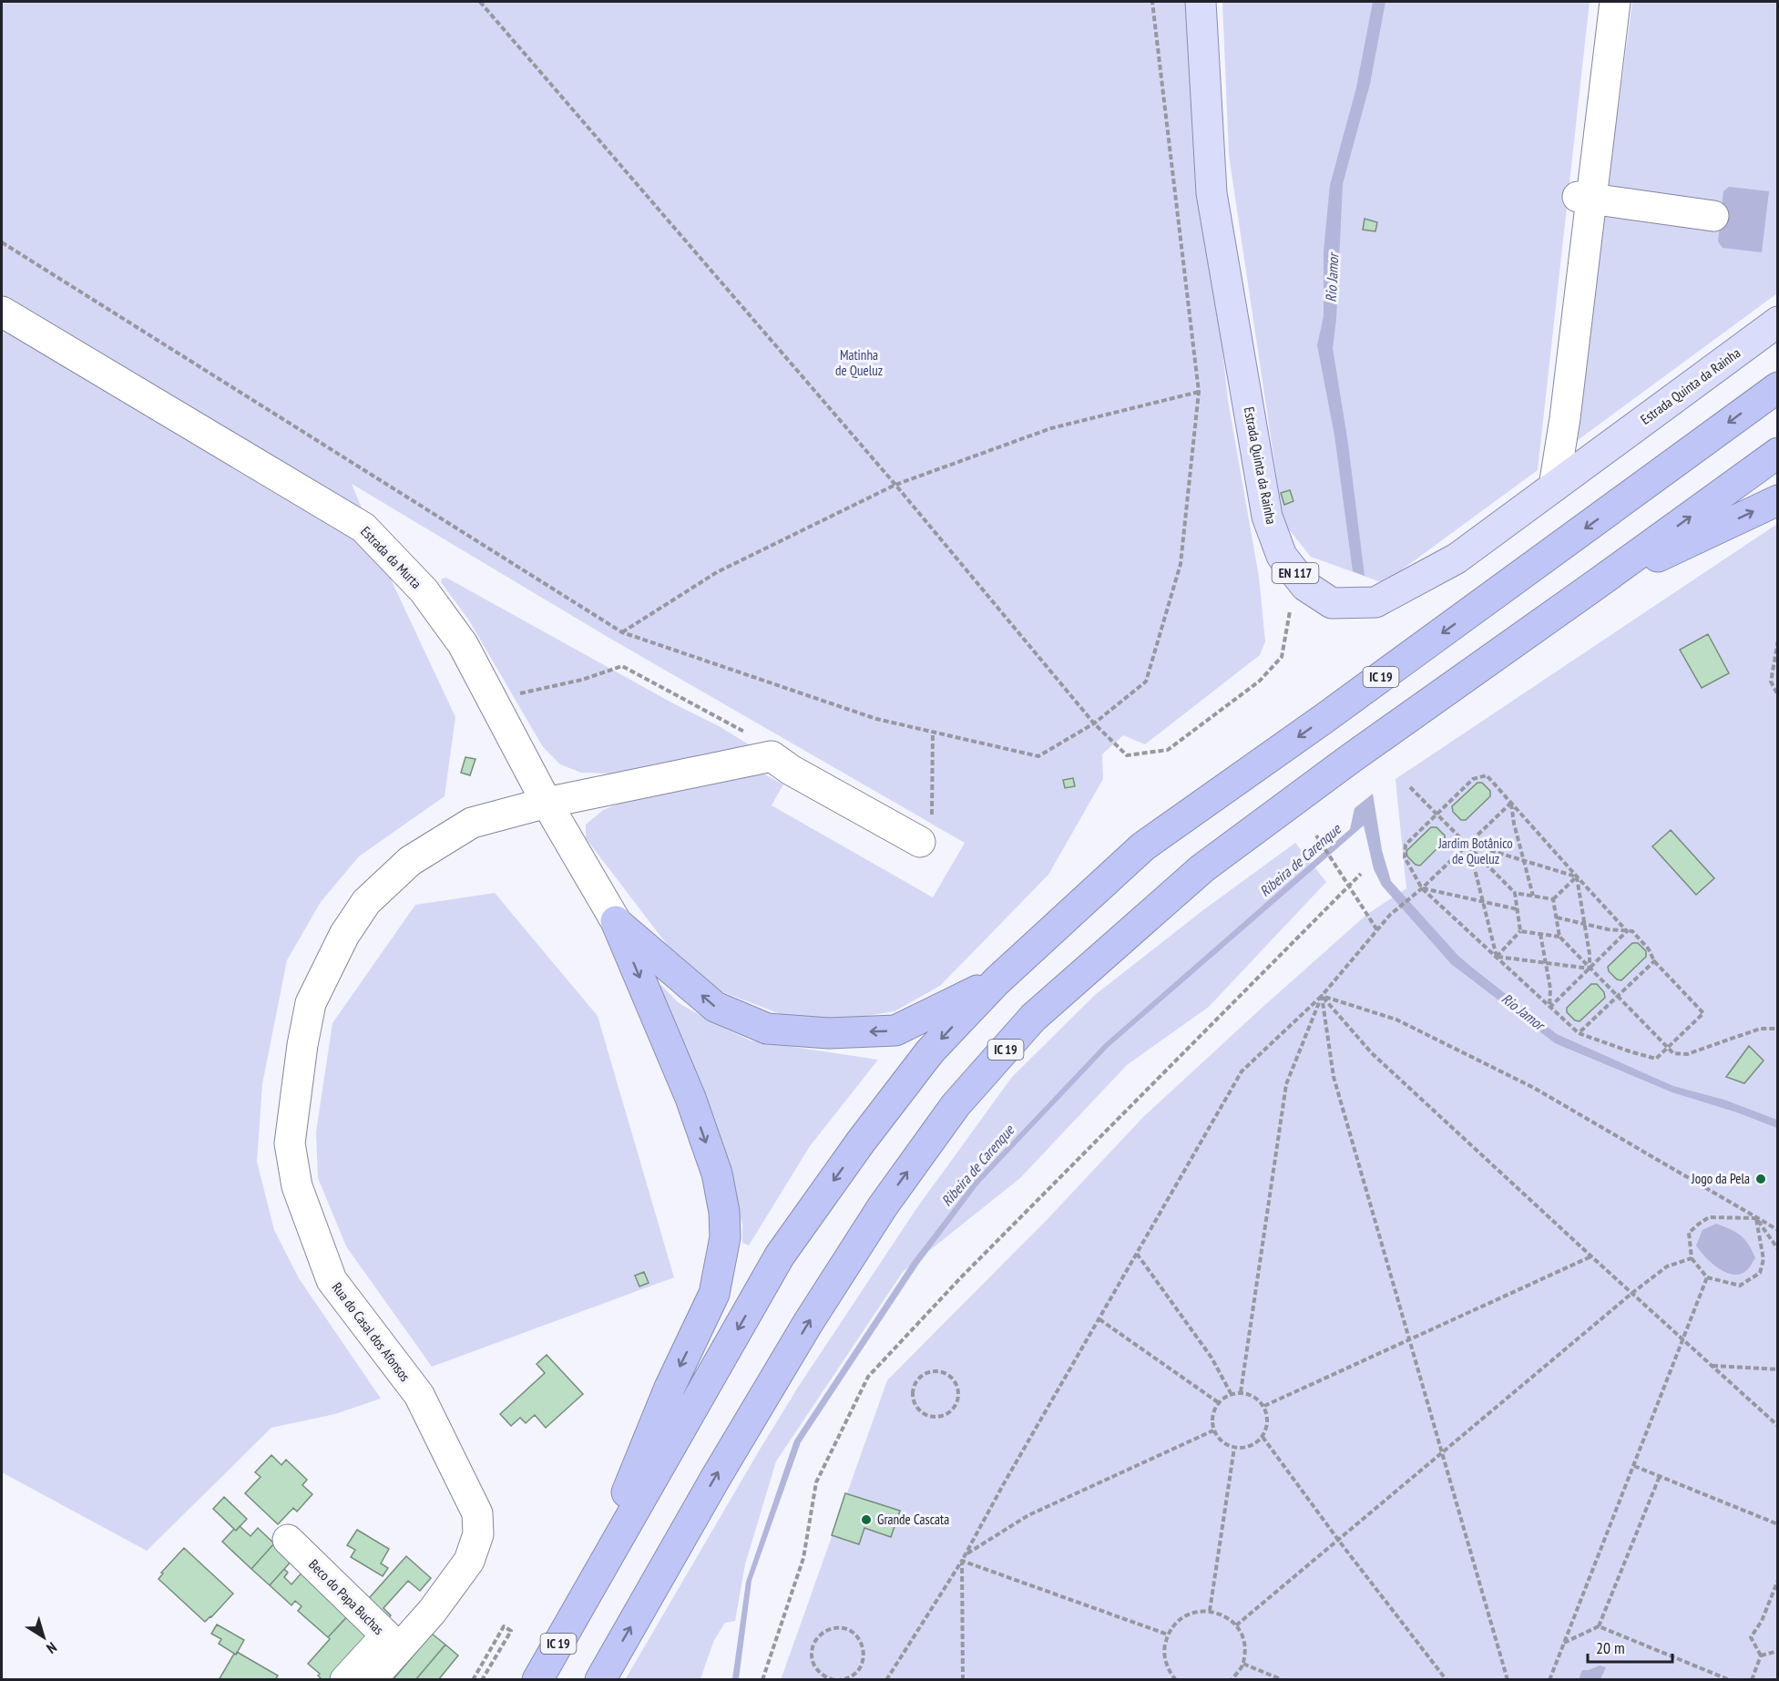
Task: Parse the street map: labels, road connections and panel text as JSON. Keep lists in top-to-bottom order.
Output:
{
  "streets": {
    "highway": ["IC 19"],
    "main road": ["Estrada Quinta da Rainha", "EN 117"],
    "street": ["Estrada da Murta", "Rua do Casal dos Afonsos", "Beco do Papa Buchas"]
  },
  "crossings": [
    ["Estrada da Murta", "Rua do Casal dos Afonsos"]
  ],
  "water": ["Rio Jamor", "Ribeira de Carenque"],
  "parks": ["Matinha de Queluz", "Jardim Botânico de Queluz"],
  "places": ["Jogo da Pela", "Grande Cascata"],
  "scale_bar": "20 m",
  "north": "bottom right"
}
